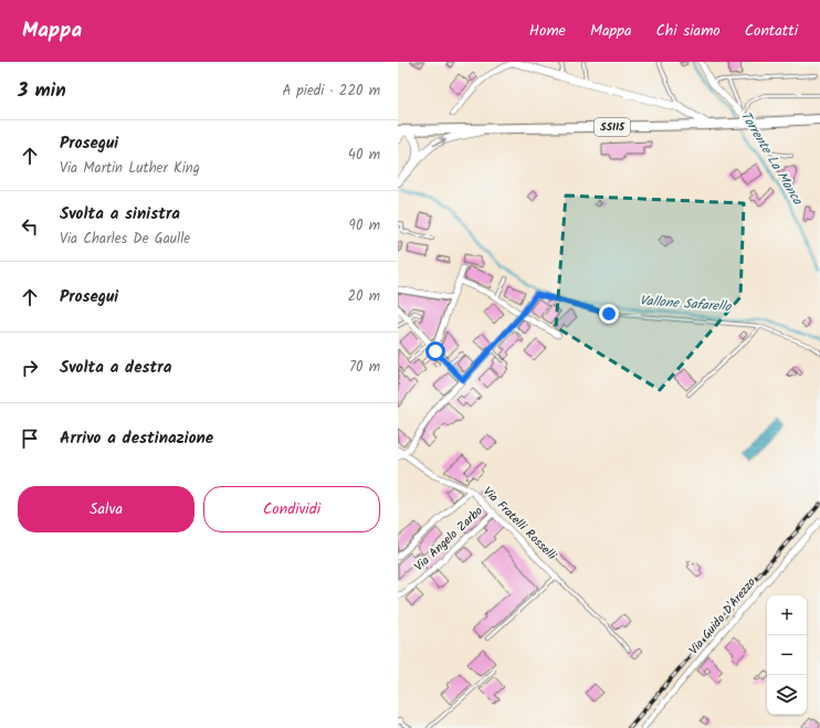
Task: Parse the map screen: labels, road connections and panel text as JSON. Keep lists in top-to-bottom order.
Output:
{
  "streets": {
    "main road": ["SS115"],
    "street": ["Via Fratelli Rosselli", "Via Angelo Zarbo", "Via Guido D'Arezzo"]
  },
  "crossings": [
    ["Via Fratelli Rosselli", "Via Angelo Zarbo"]
  ],
  "water": ["Torrente La Manca", "Vallone Safarello"],
  "page": {
    "header": "Mappa",
    "nav": [
      "Home",
      "Mappa",
      "Chi siamo",
      "Contatti"
    ],
    "heading": ["3 min", "A piedi · 220 m"],
    "list": [
      ["Prosegui", "Via Martin Luther King", "40 m"],
      ["Svolta a sinistra", "Via Charles De Gaulle", "90 m"],
      ["Prosegui", "20 m"],
      ["Svolta a destra", "70 m"],
      "Arrivo a destinazione"
    ],
    "buttons": ["Salva", "Condividi"],
    "map_buttons": ["+", "−"]
  }
}
